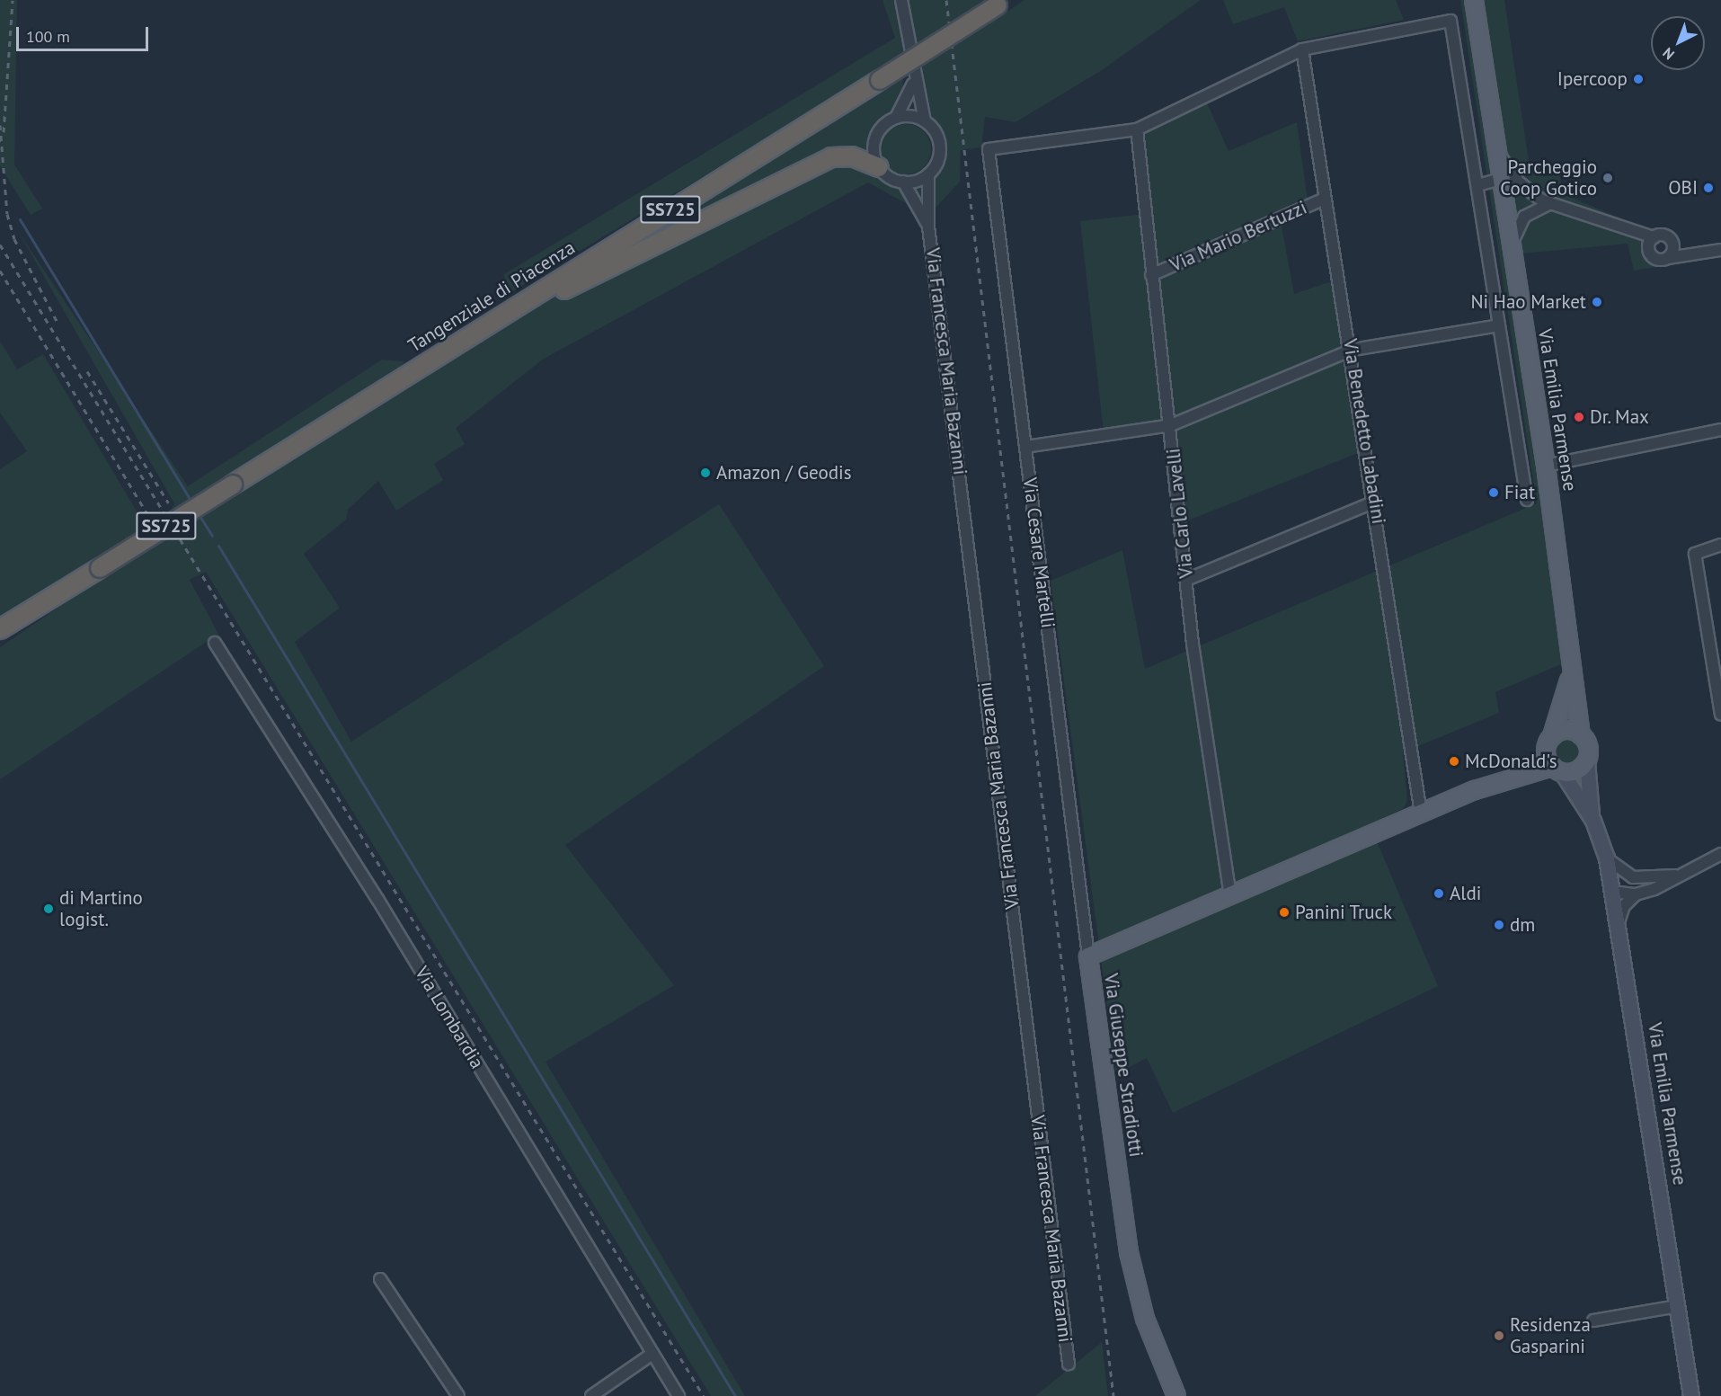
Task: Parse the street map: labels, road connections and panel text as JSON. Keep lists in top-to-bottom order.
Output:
{
  "streets": {
    "highway": ["SS725", "Tangenziale di Piacenza"],
    "main road": ["Via Emilia Parmense", "Via Giuseppe Stradiotti"],
    "street": [
      "Via Mario Bertuzzi",
      "Via Francesca Maria Bazanni",
      "Via Benedetto Labadini",
      "Via Carlo Lavelli",
      "Via Cesare Martelli",
      "Via Lombardia"
    ]
  },
  "crossings": [
    ["Via Mario Bertuzzi", "Via Benedetto Labadini"],
    ["Via Mario Bertuzzi", "Via Carlo Lavelli"],
    ["Via Emilia Parmense", "Via Giuseppe Stradiotti"],
    ["Via Benedetto Labadini", "Via Giuseppe Stradiotti"],
    ["Via Carlo Lavelli", "Via Cesare Martelli"],
    ["Via Carlo Lavelli", "Via Giuseppe Stradiotti"],
    ["Via Cesare Martelli", "Via Giuseppe Stradiotti"]
  ],
  "places": [
    "Ipercoop",
    "Parcheggio Coop Gotico",
    "OBI",
    "Ni Hao Market",
    "Dr. Max",
    "Amazon / Geodis",
    "Fiat",
    "McDonald's",
    "Aldi",
    "di Martino logist.",
    "Panini Truck",
    "dm",
    "Residenza Gasparini"
  ],
  "scale_bar": "100 m",
  "north": "bottom left"
}
